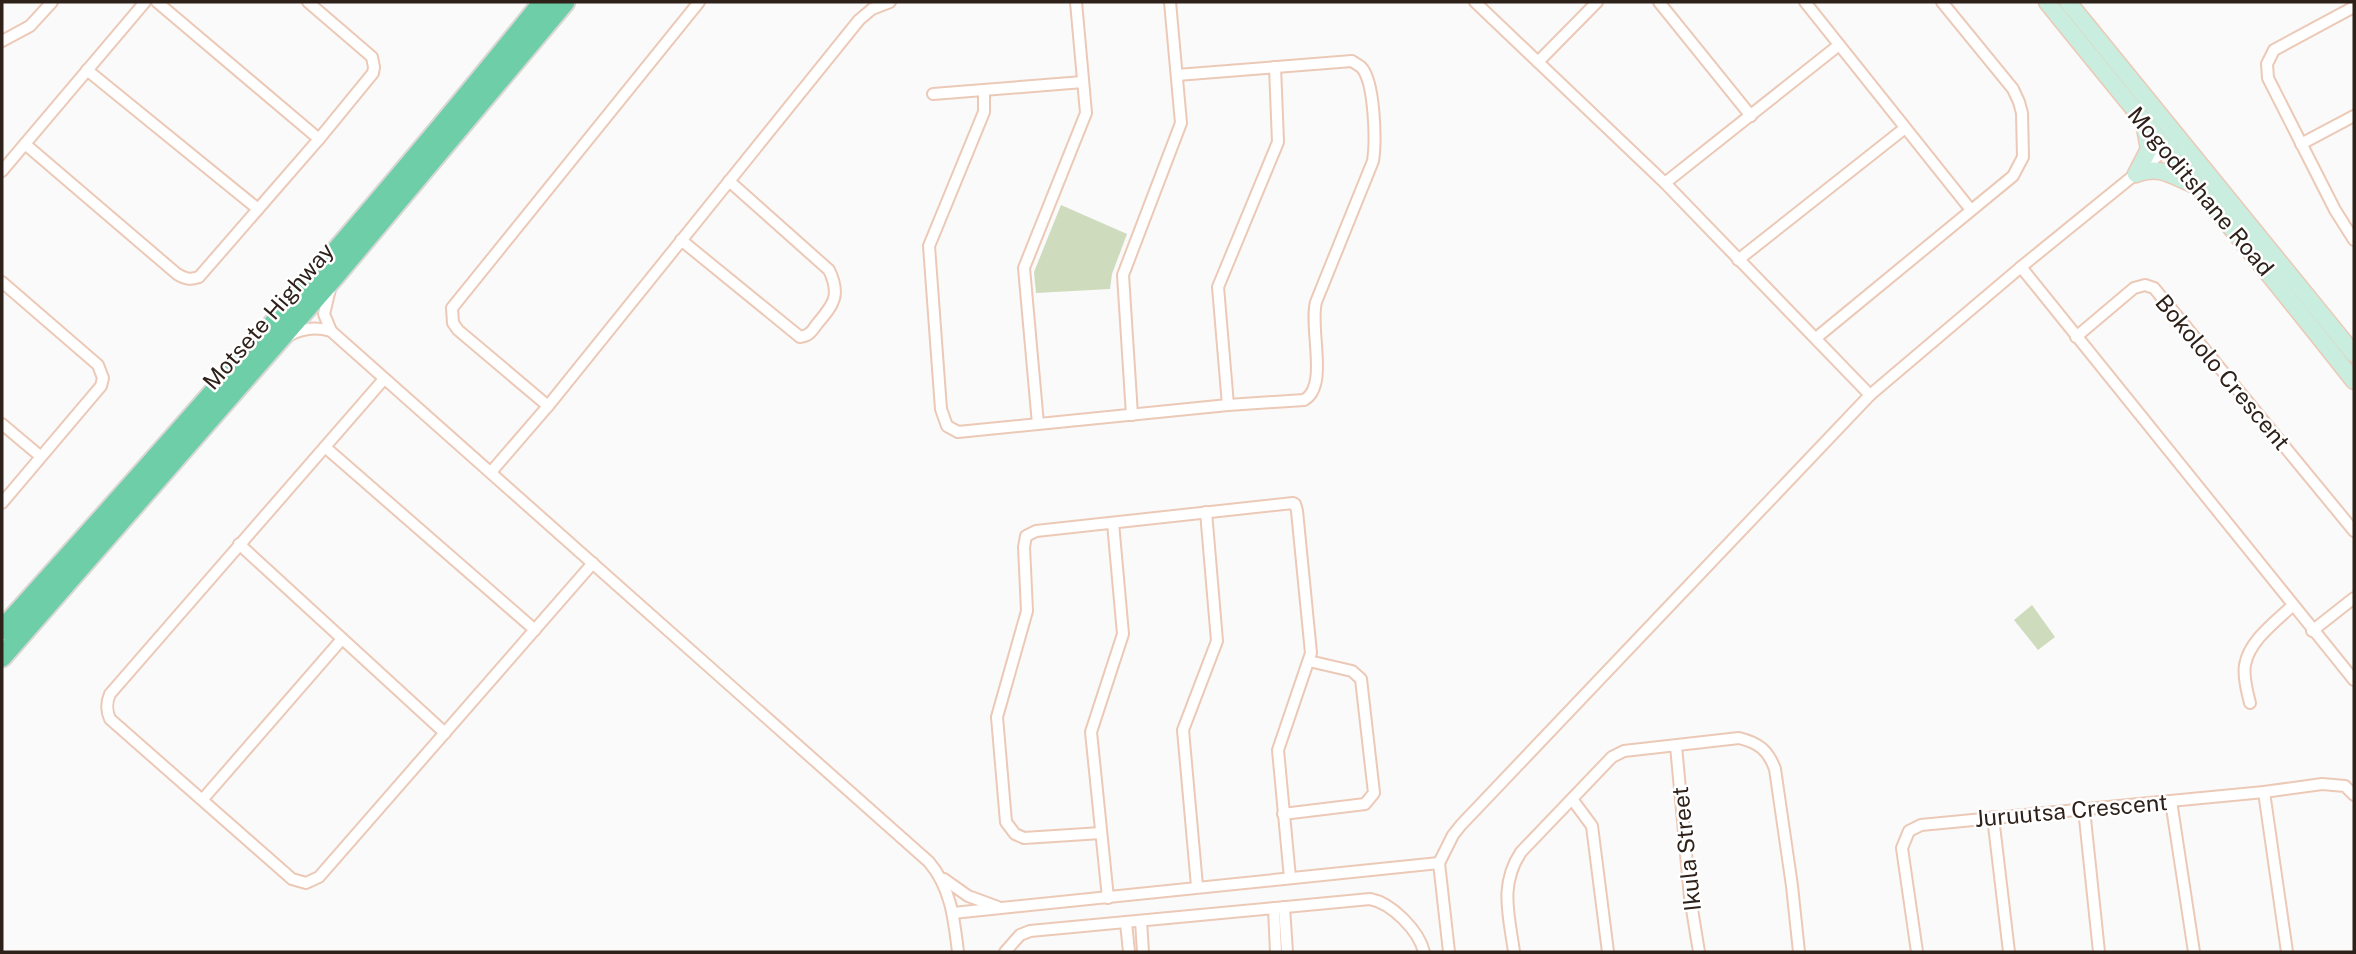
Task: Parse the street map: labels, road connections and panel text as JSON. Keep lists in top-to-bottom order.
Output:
{
  "streets": {
    "highway": ["Motsete Highway"],
    "main road": ["Mogoditshane Road"],
    "street": ["Bokololo Crescent", "Juruutsa Crescent", "Ikula Street"]
  }
}
